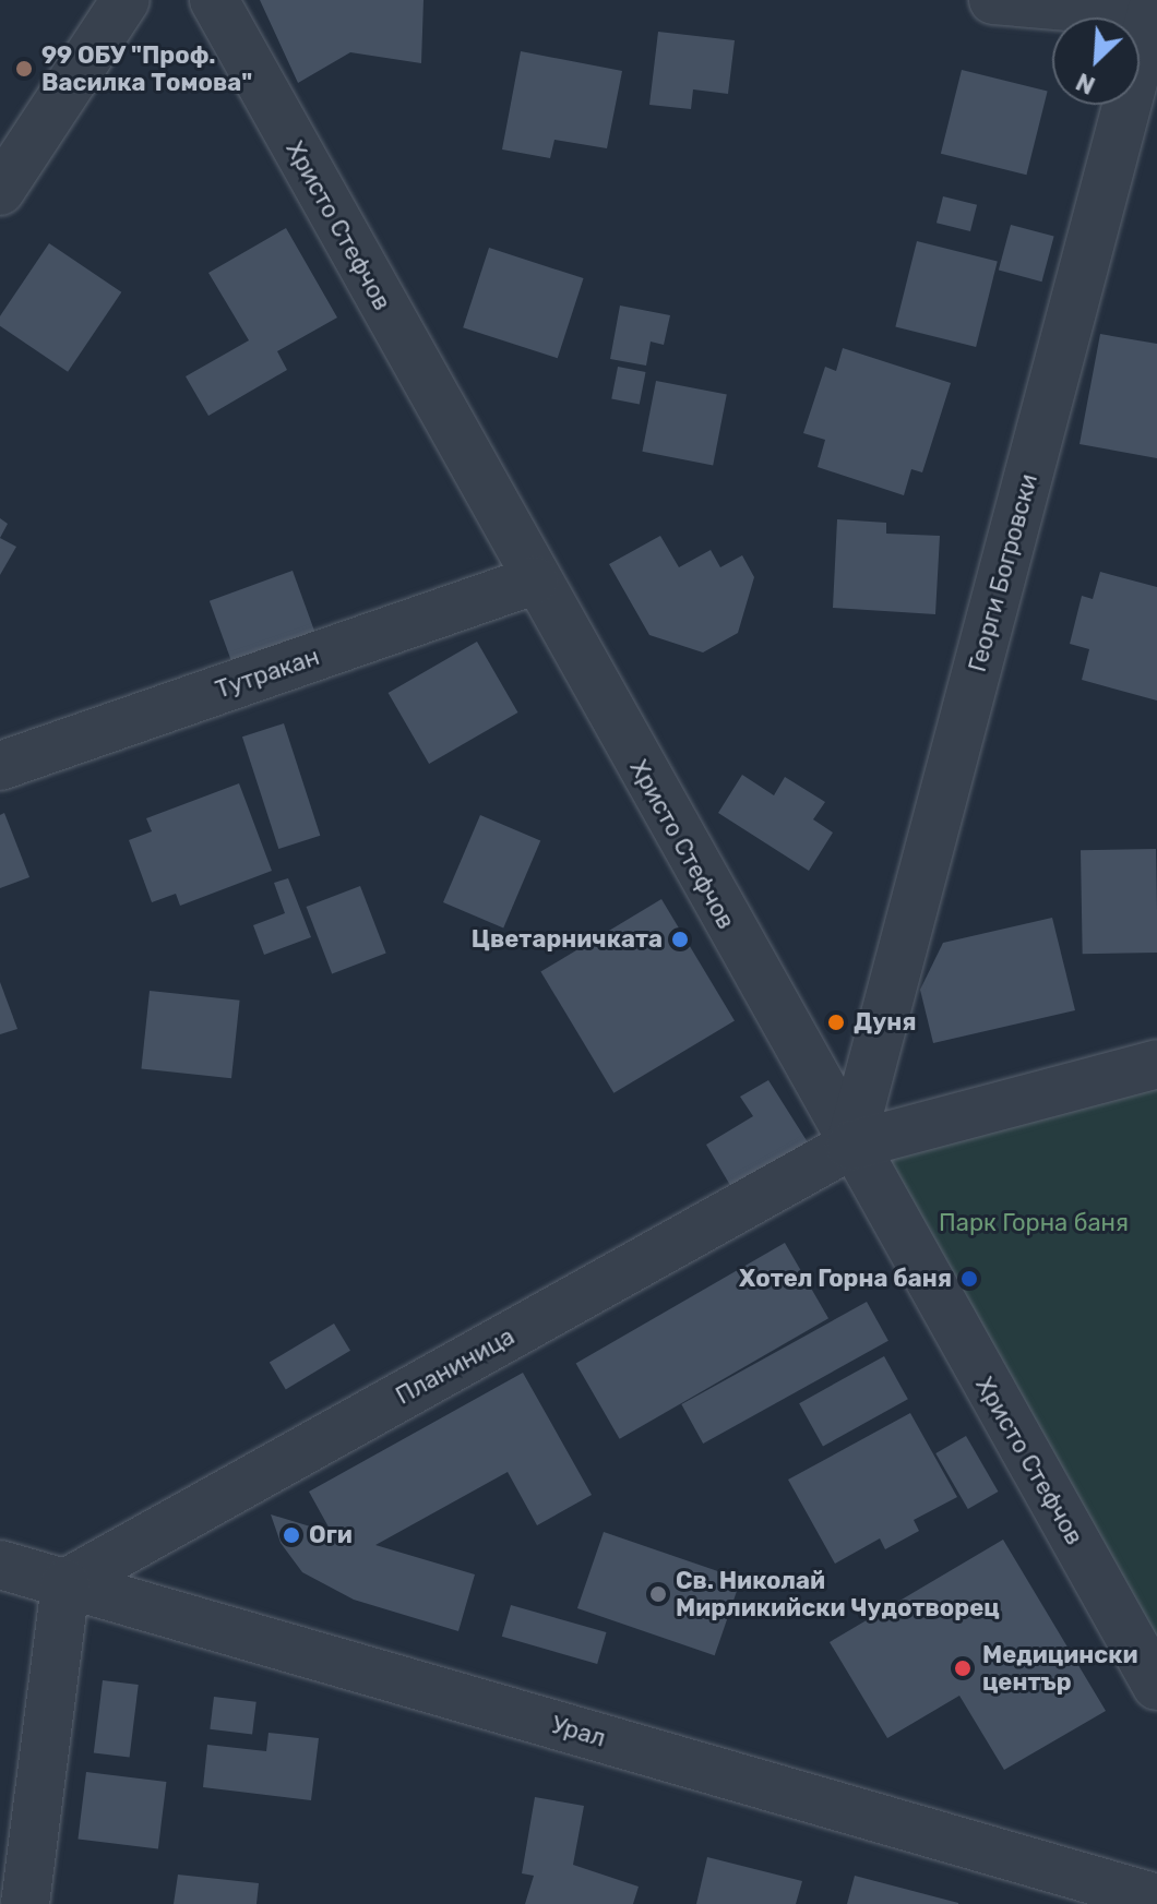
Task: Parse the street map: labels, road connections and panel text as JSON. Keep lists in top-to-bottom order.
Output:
{
  "streets": {
    "street": [
      "Христо Стефчов",
      "Георги Богровски",
      "Тутракан",
      "Планиница",
      "Урал"
    ]
  },
  "crossings": [
    ["Христо Стефчов", "Георги Богровски"],
    ["Христо Стефчов", "Тутракан"],
    ["Христо Стефчов", "Планиница"],
    ["Георги Богровски", "Планиница"],
    ["Планиница", "Урал"]
  ],
  "parks": ["Парк Горна баня"],
  "places": [
    "99 ОБУ \"Проф. Василка Томова\"",
    "Цветарничката",
    "Дуня",
    "Хотел Горна баня",
    "Оги",
    "Св. Николай Мирликийски Чудотворец",
    "Медицински център"
  ],
  "north": "bottom left"
}
